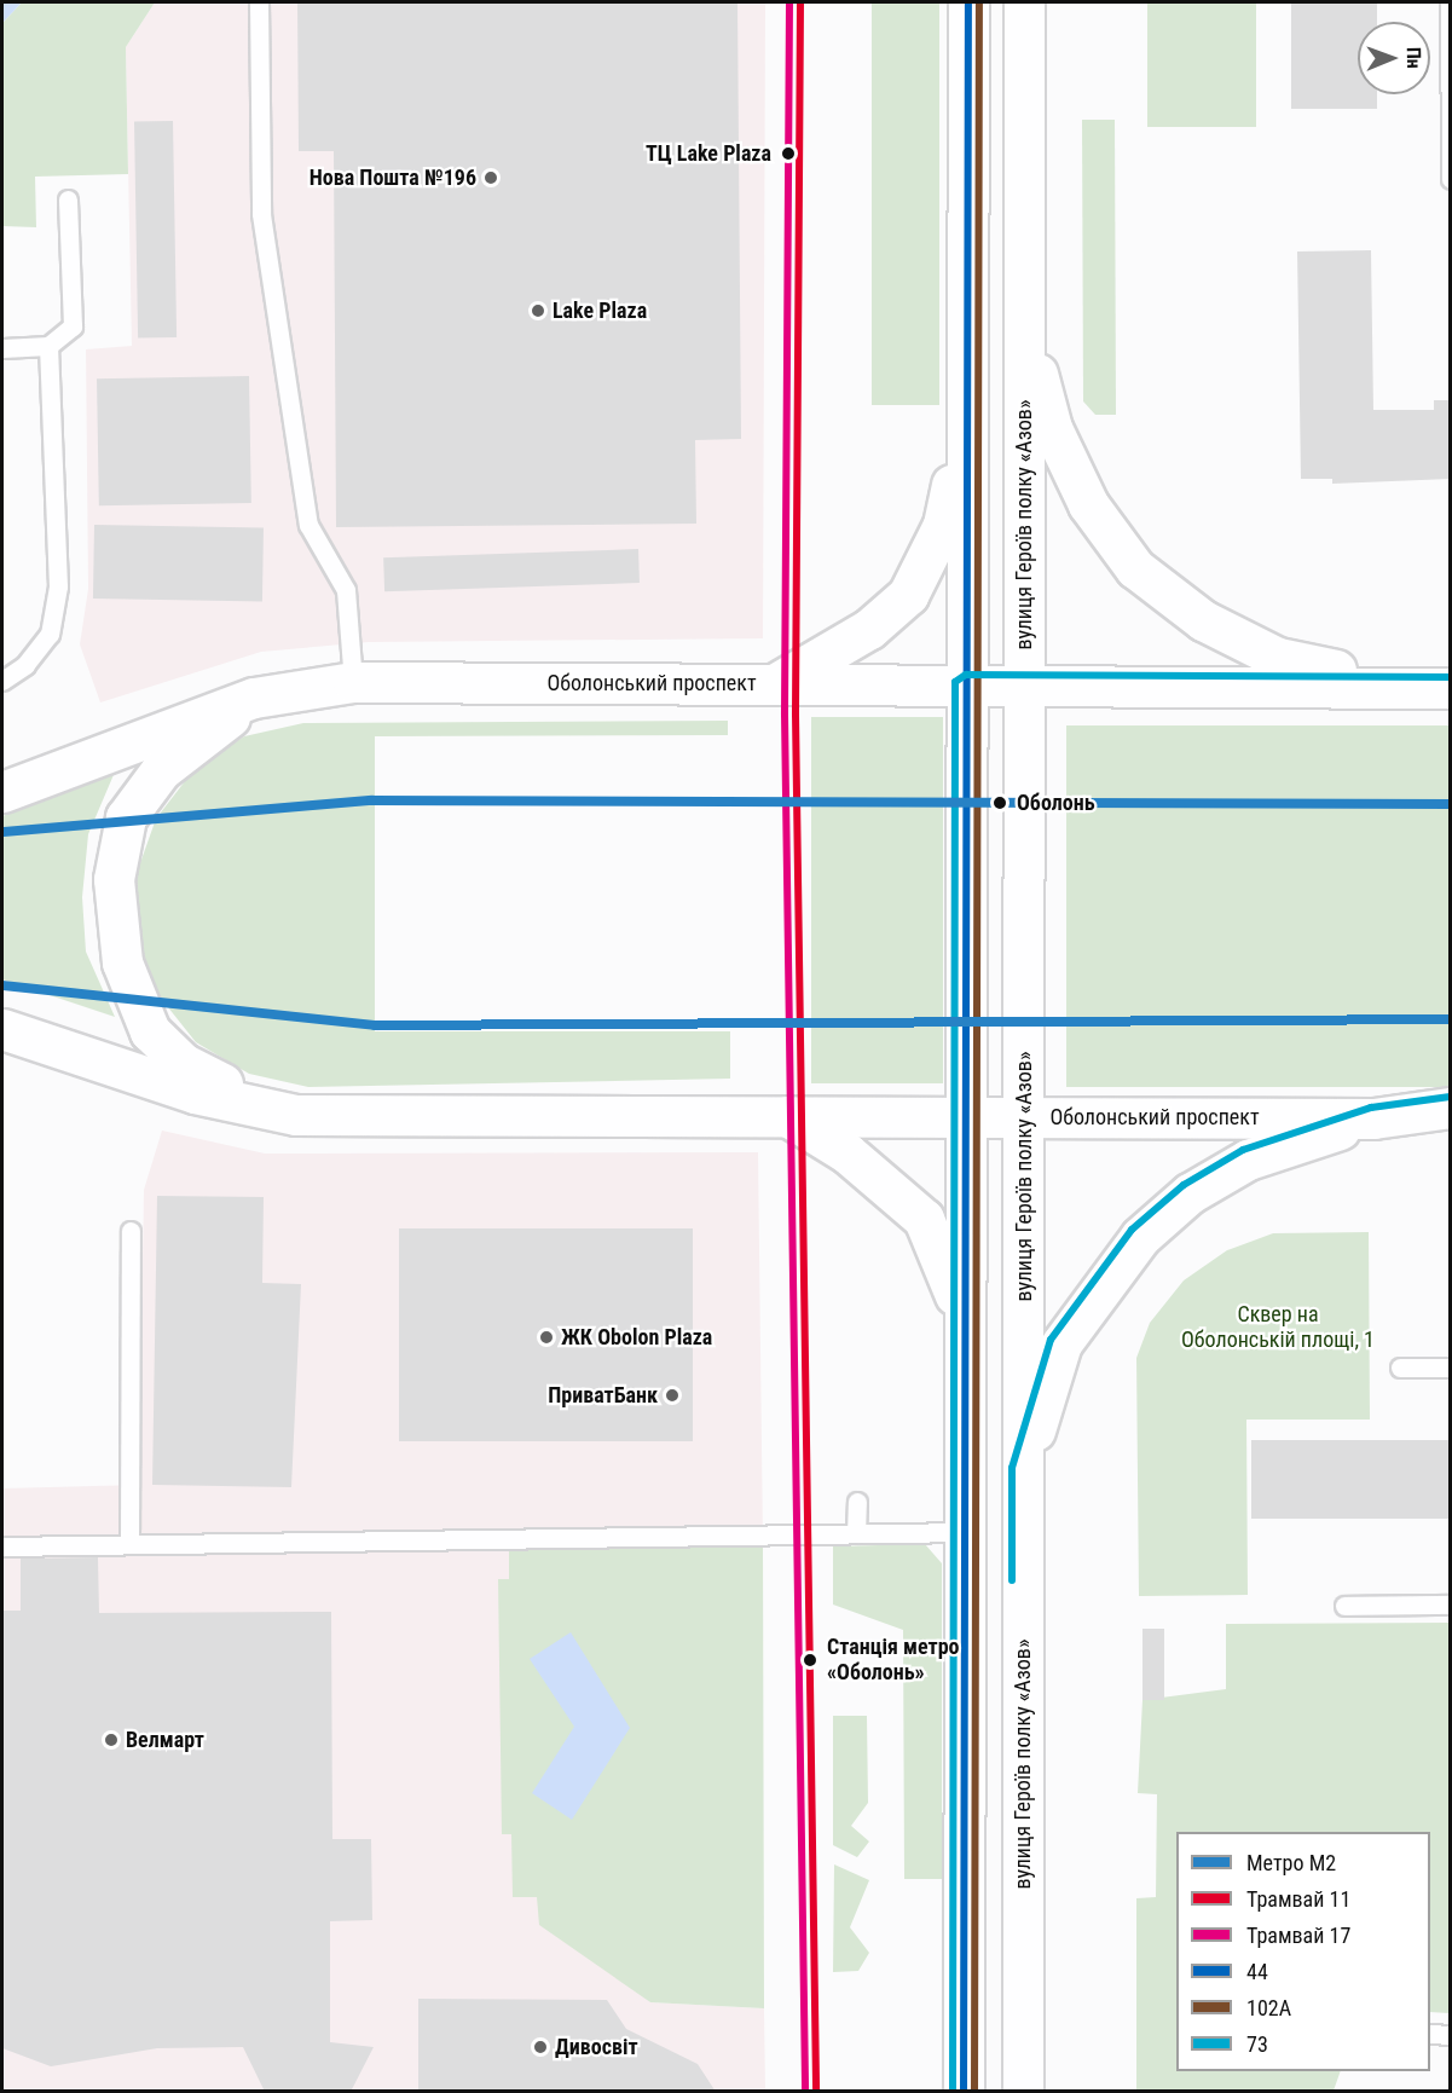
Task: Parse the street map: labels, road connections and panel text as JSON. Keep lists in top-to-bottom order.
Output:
{
  "streets": {
    "main road": ["вулиця Героїв полку «Азов»", "Оболонський проспект"]
  },
  "crossings": [
    ["вулиця Героїв полку «Азов»", "Оболонський проспект"]
  ],
  "parks": ["Сквер на Оболонській площі, 1"],
  "places": [
    "ТЦ Lake Plaza",
    "Нова Пошта №196",
    "Lake Plaza",
    "Оболонь",
    "ЖК Obolon Plaza",
    "ПриватБанк",
    "Станція метро «Оболонь»",
    "Велмарт",
    "Дивосвіт"
  ],
  "lines": [
    "tram line 11",
    "tram line 17",
    "transit line 44",
    "transit line 102А",
    "transit line 73",
    "metro line M2"
  ],
  "legend": [
    "Метро M2",
    "Трамвай 11",
    "Трамвай 17",
    "44",
    "102А",
    "73"
  ],
  "north": "right"
}
